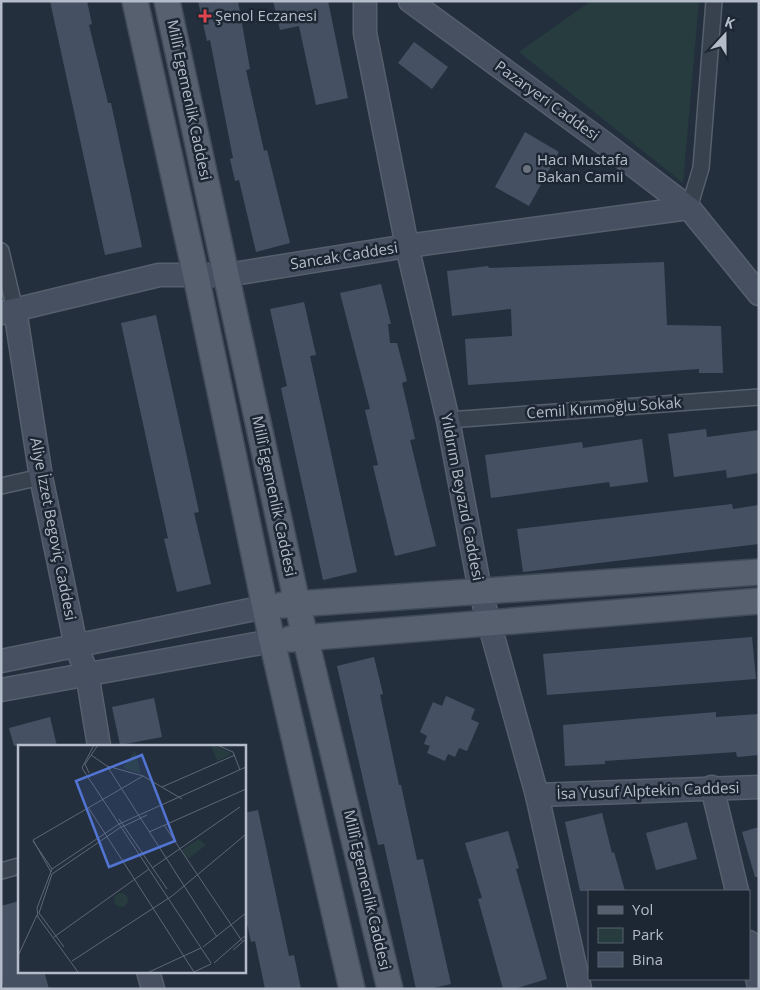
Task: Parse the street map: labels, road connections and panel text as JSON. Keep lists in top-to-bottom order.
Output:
{
  "streets": {
    "main road": ["Millî Egemenlik Caddesi"],
    "street": [
      "Pazaryeri Caddesi",
      "Sancak Caddesi",
      "Cemil Kırımoğlu Sokak",
      "Yıldırım Beyazıd Caddesi",
      "Aliye İzzet Begoviç Caddesi",
      "İsa Yusuf Alptekin Caddesi"
    ]
  },
  "crossings": [
    ["Millî Egemenlik Caddesi", "Sancak Caddesi"],
    ["Pazaryeri Caddesi", "Sancak Caddesi"],
    ["Sancak Caddesi", "Yıldırım Beyazıd Caddesi"],
    ["Sancak Caddesi", "Aliye İzzet Begoviç Caddesi"],
    ["Cemil Kırımoğlu Sokak", "Yıldırım Beyazıd Caddesi"],
    ["Yıldırım Beyazıd Caddesi", "İsa Yusuf Alptekin Caddesi"]
  ],
  "places": {
    "health": ["Şenol Eczanesi"],
    "other": ["Hacı Mustafa Bakan Camii"]
  },
  "legend": ["Yol", "Park", "Bina"],
  "north": "top"
}
